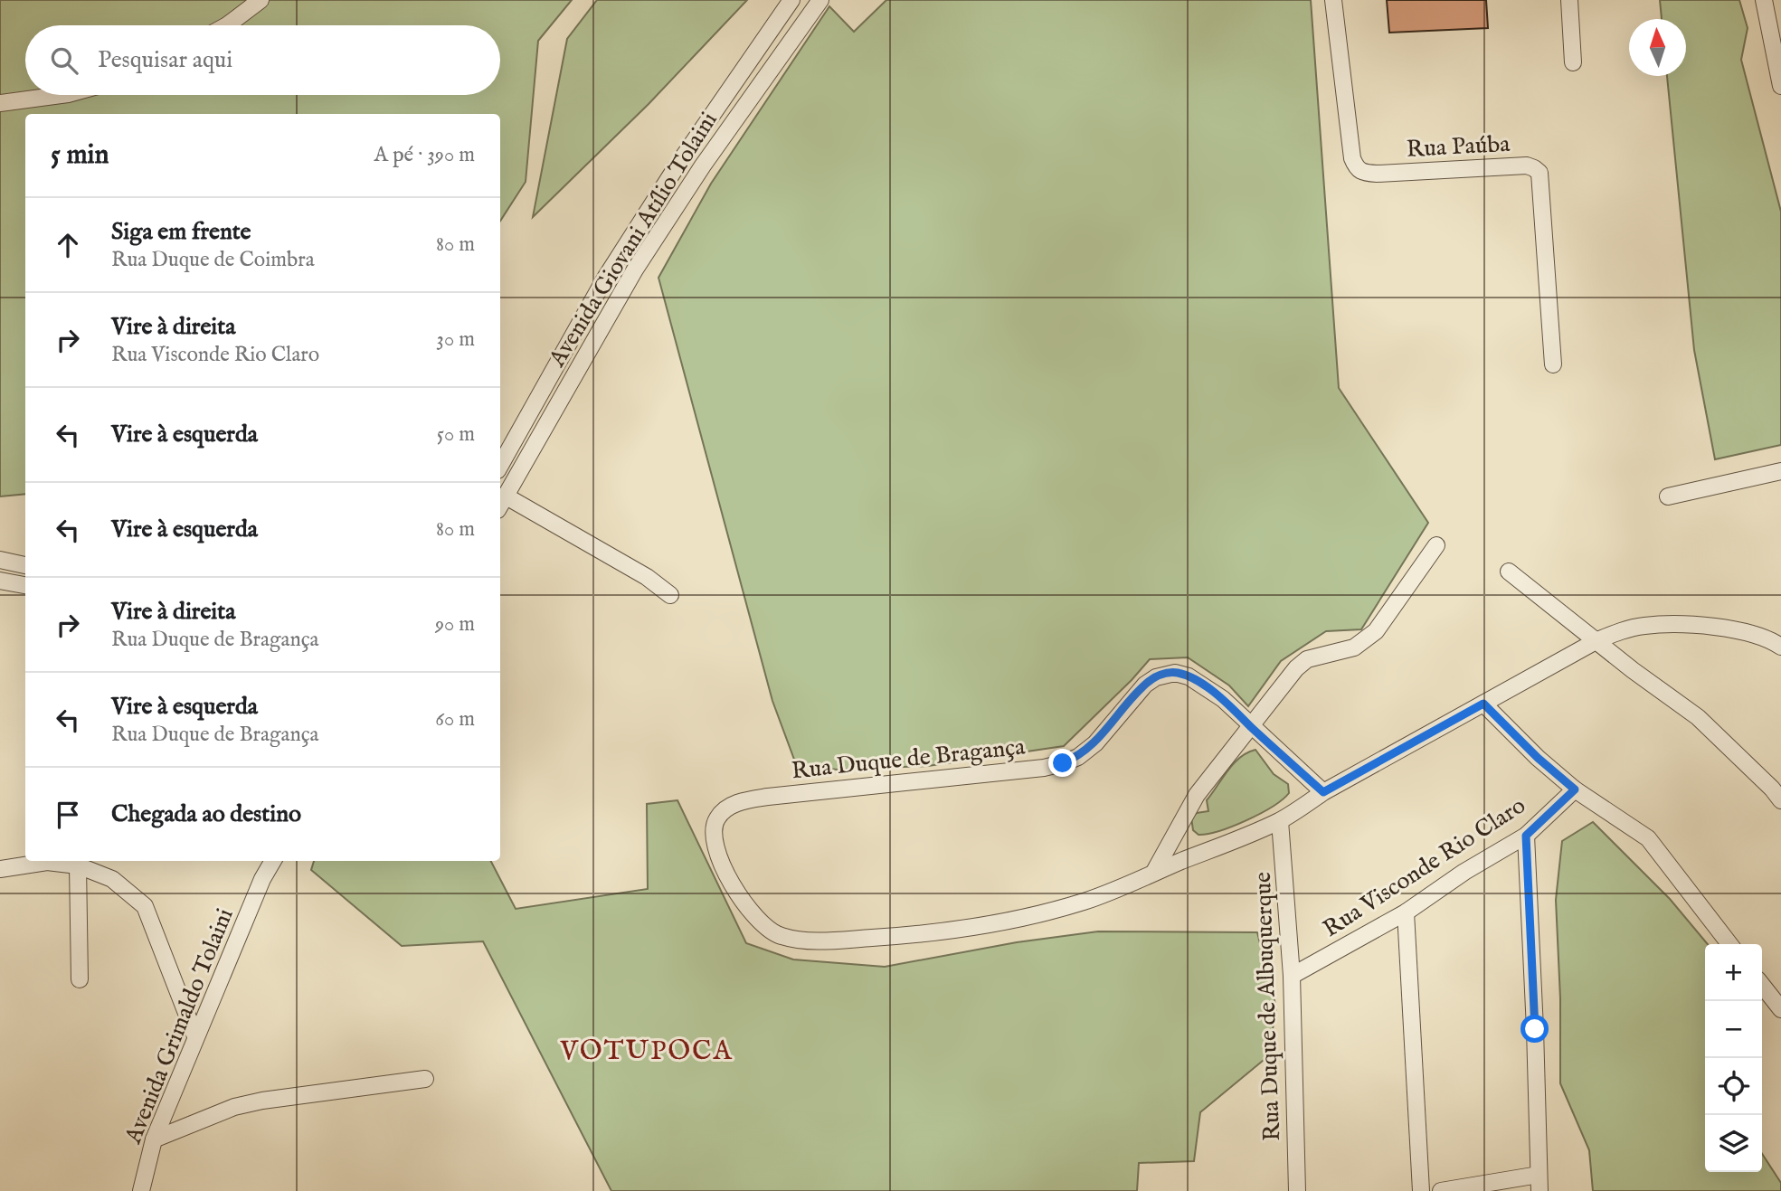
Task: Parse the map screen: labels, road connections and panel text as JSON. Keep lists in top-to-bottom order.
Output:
{
  "streets": {
    "street": [
      "Rua Paúba",
      "Avenida Giovani Atílio Tolaini",
      "Rua Duque de Bragança",
      "Rua Visconde Rio Claro",
      "Rua Duque de Albuquerque",
      "Avenida Grimaldo Tolaini"
    ]
  },
  "crossings": [
    ["Rua Visconde Rio Claro", "Rua Duque de Albuquerque"]
  ],
  "districts": ["VOTUPOCA"],
  "north": "top",
  "page": {
    "search": "Pesquisar aqui",
    "heading": ["5 min", "A pé · 390 m"],
    "list": [
      ["Siga em frente", "Rua Duque de Coimbra", "80 m"],
      ["Vire à direita", "Rua Visconde Rio Claro", "30 m"],
      ["Vire à esquerda", "50 m"],
      ["Vire à esquerda", "80 m"],
      ["Vire à direita", "Rua Duque de Bragança", "90 m"],
      ["Vire à esquerda", "Rua Duque de Bragança", "60 m"],
      "Chegada ao destino"
    ],
    "map_buttons": ["+", "−"]
  }
}
